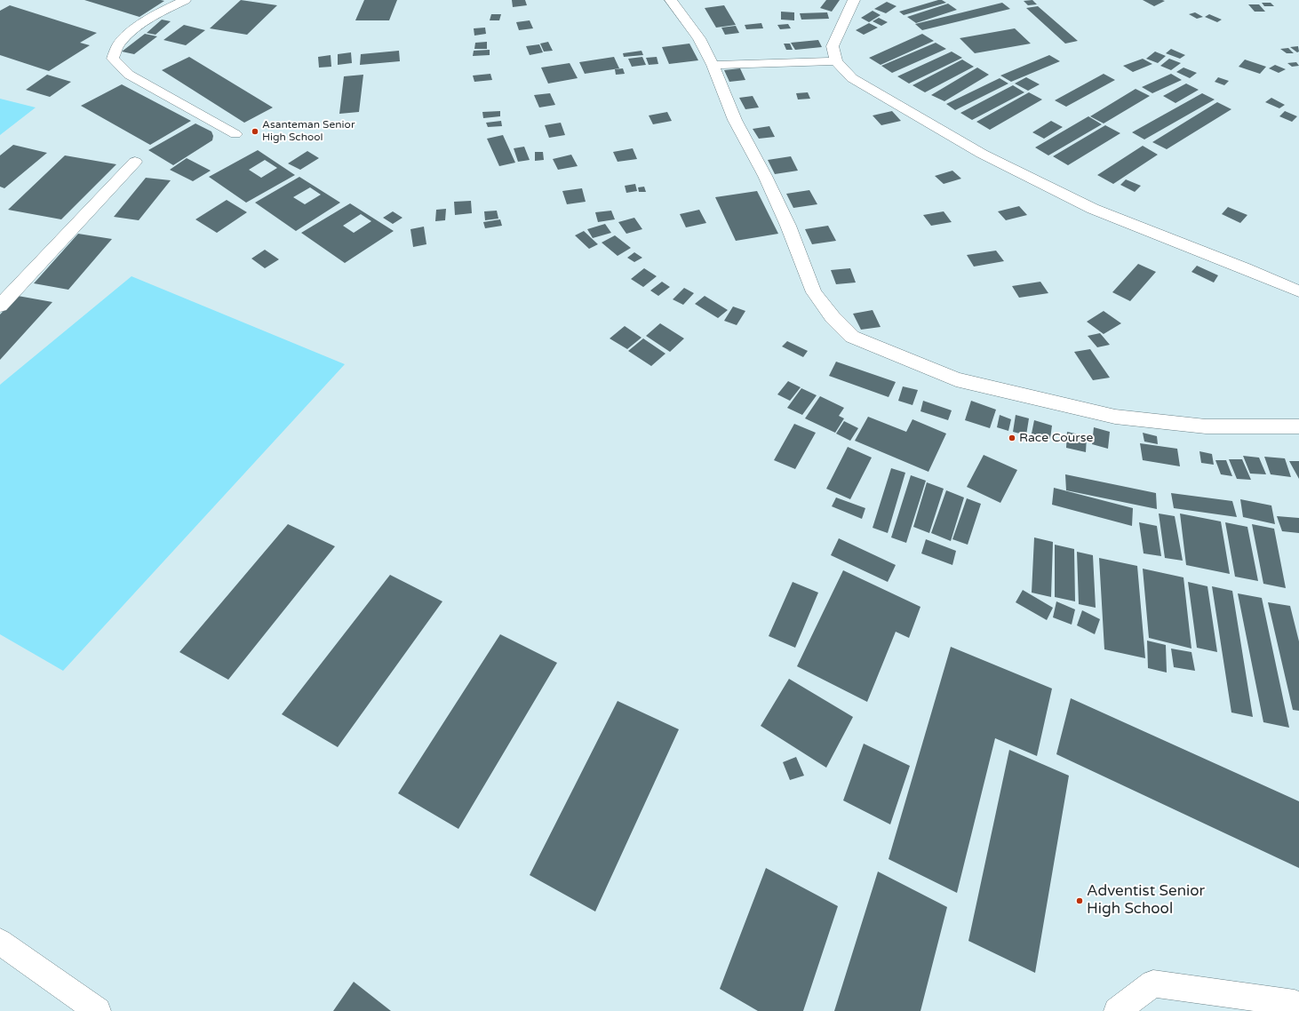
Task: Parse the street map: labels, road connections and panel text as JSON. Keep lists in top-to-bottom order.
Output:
{
  "places": ["Asanteman Senior High School", "Race Course", "Adventist Senior High School"]
}
